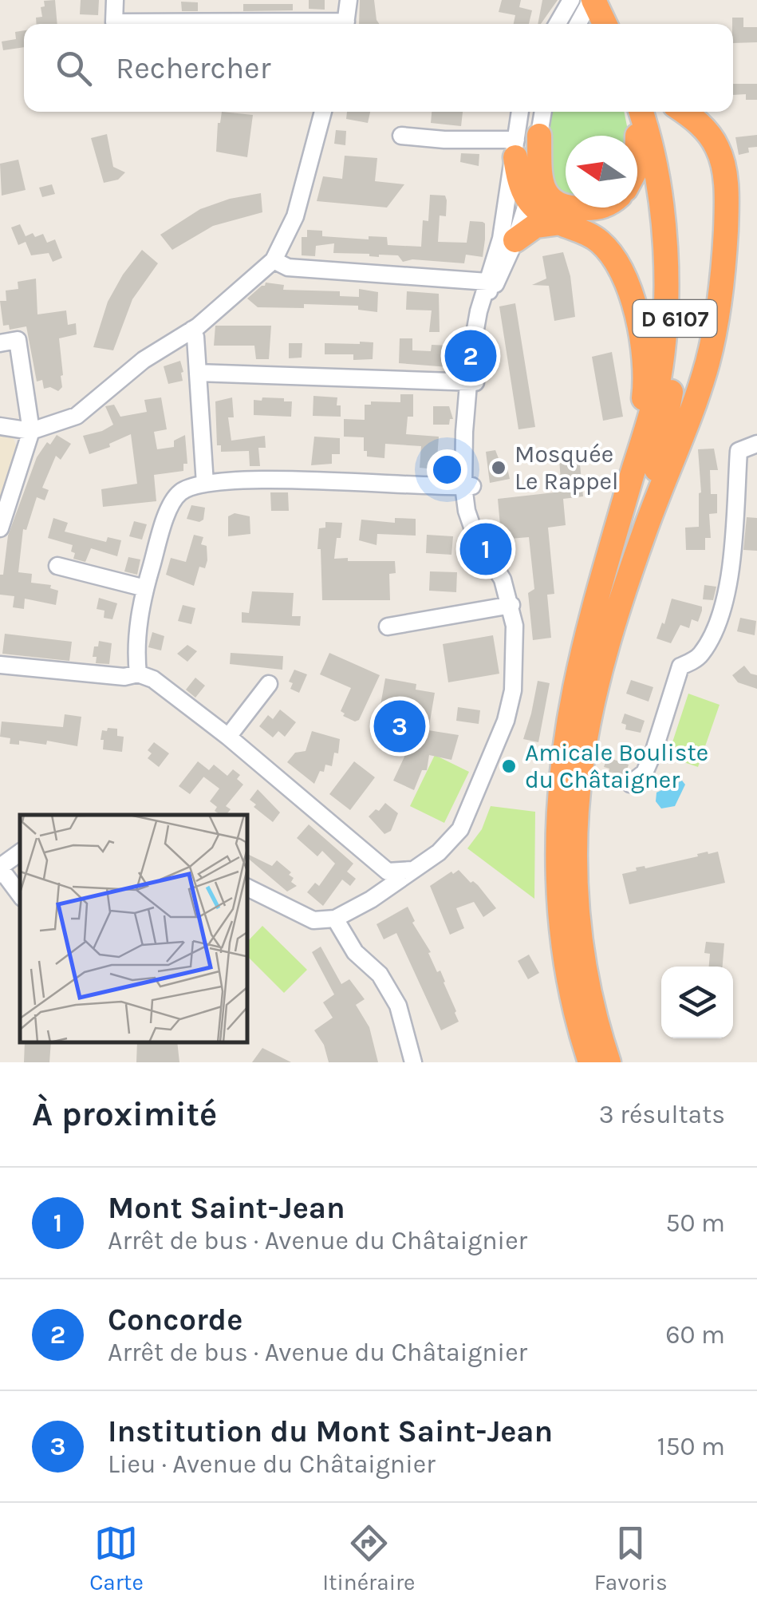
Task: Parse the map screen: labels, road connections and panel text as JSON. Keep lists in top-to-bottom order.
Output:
{
  "streets": {
    "highway": ["D 6107"]
  },
  "places": ["Mosquée Le Rappel", "Amicale Bouliste du Châtaigner"],
  "north": "left",
  "page": {
    "search": "Rechercher",
    "pins": ["2", "1", "3"],
    "heading": ["À proximité", "3 résultats"],
    "list": [
      {
        "mark": "1",
        "name": "Mont Saint-Jean",
        "note": "Arrêt de bus · Avenue du Châtaignier",
        "value": "50 m"
      },
      {
        "mark": "2",
        "name": "Concorde",
        "note": "Arrêt de bus · Avenue du Châtaignier",
        "value": "60 m"
      },
      {
        "mark": "3",
        "name": "Institution du Mont Saint-Jean",
        "note": "Lieu · Avenue du Châtaignier",
        "value": "150 m"
      }
    ],
    "nav": ["Carte", "Itinéraire", "Favoris"]
  }
}
